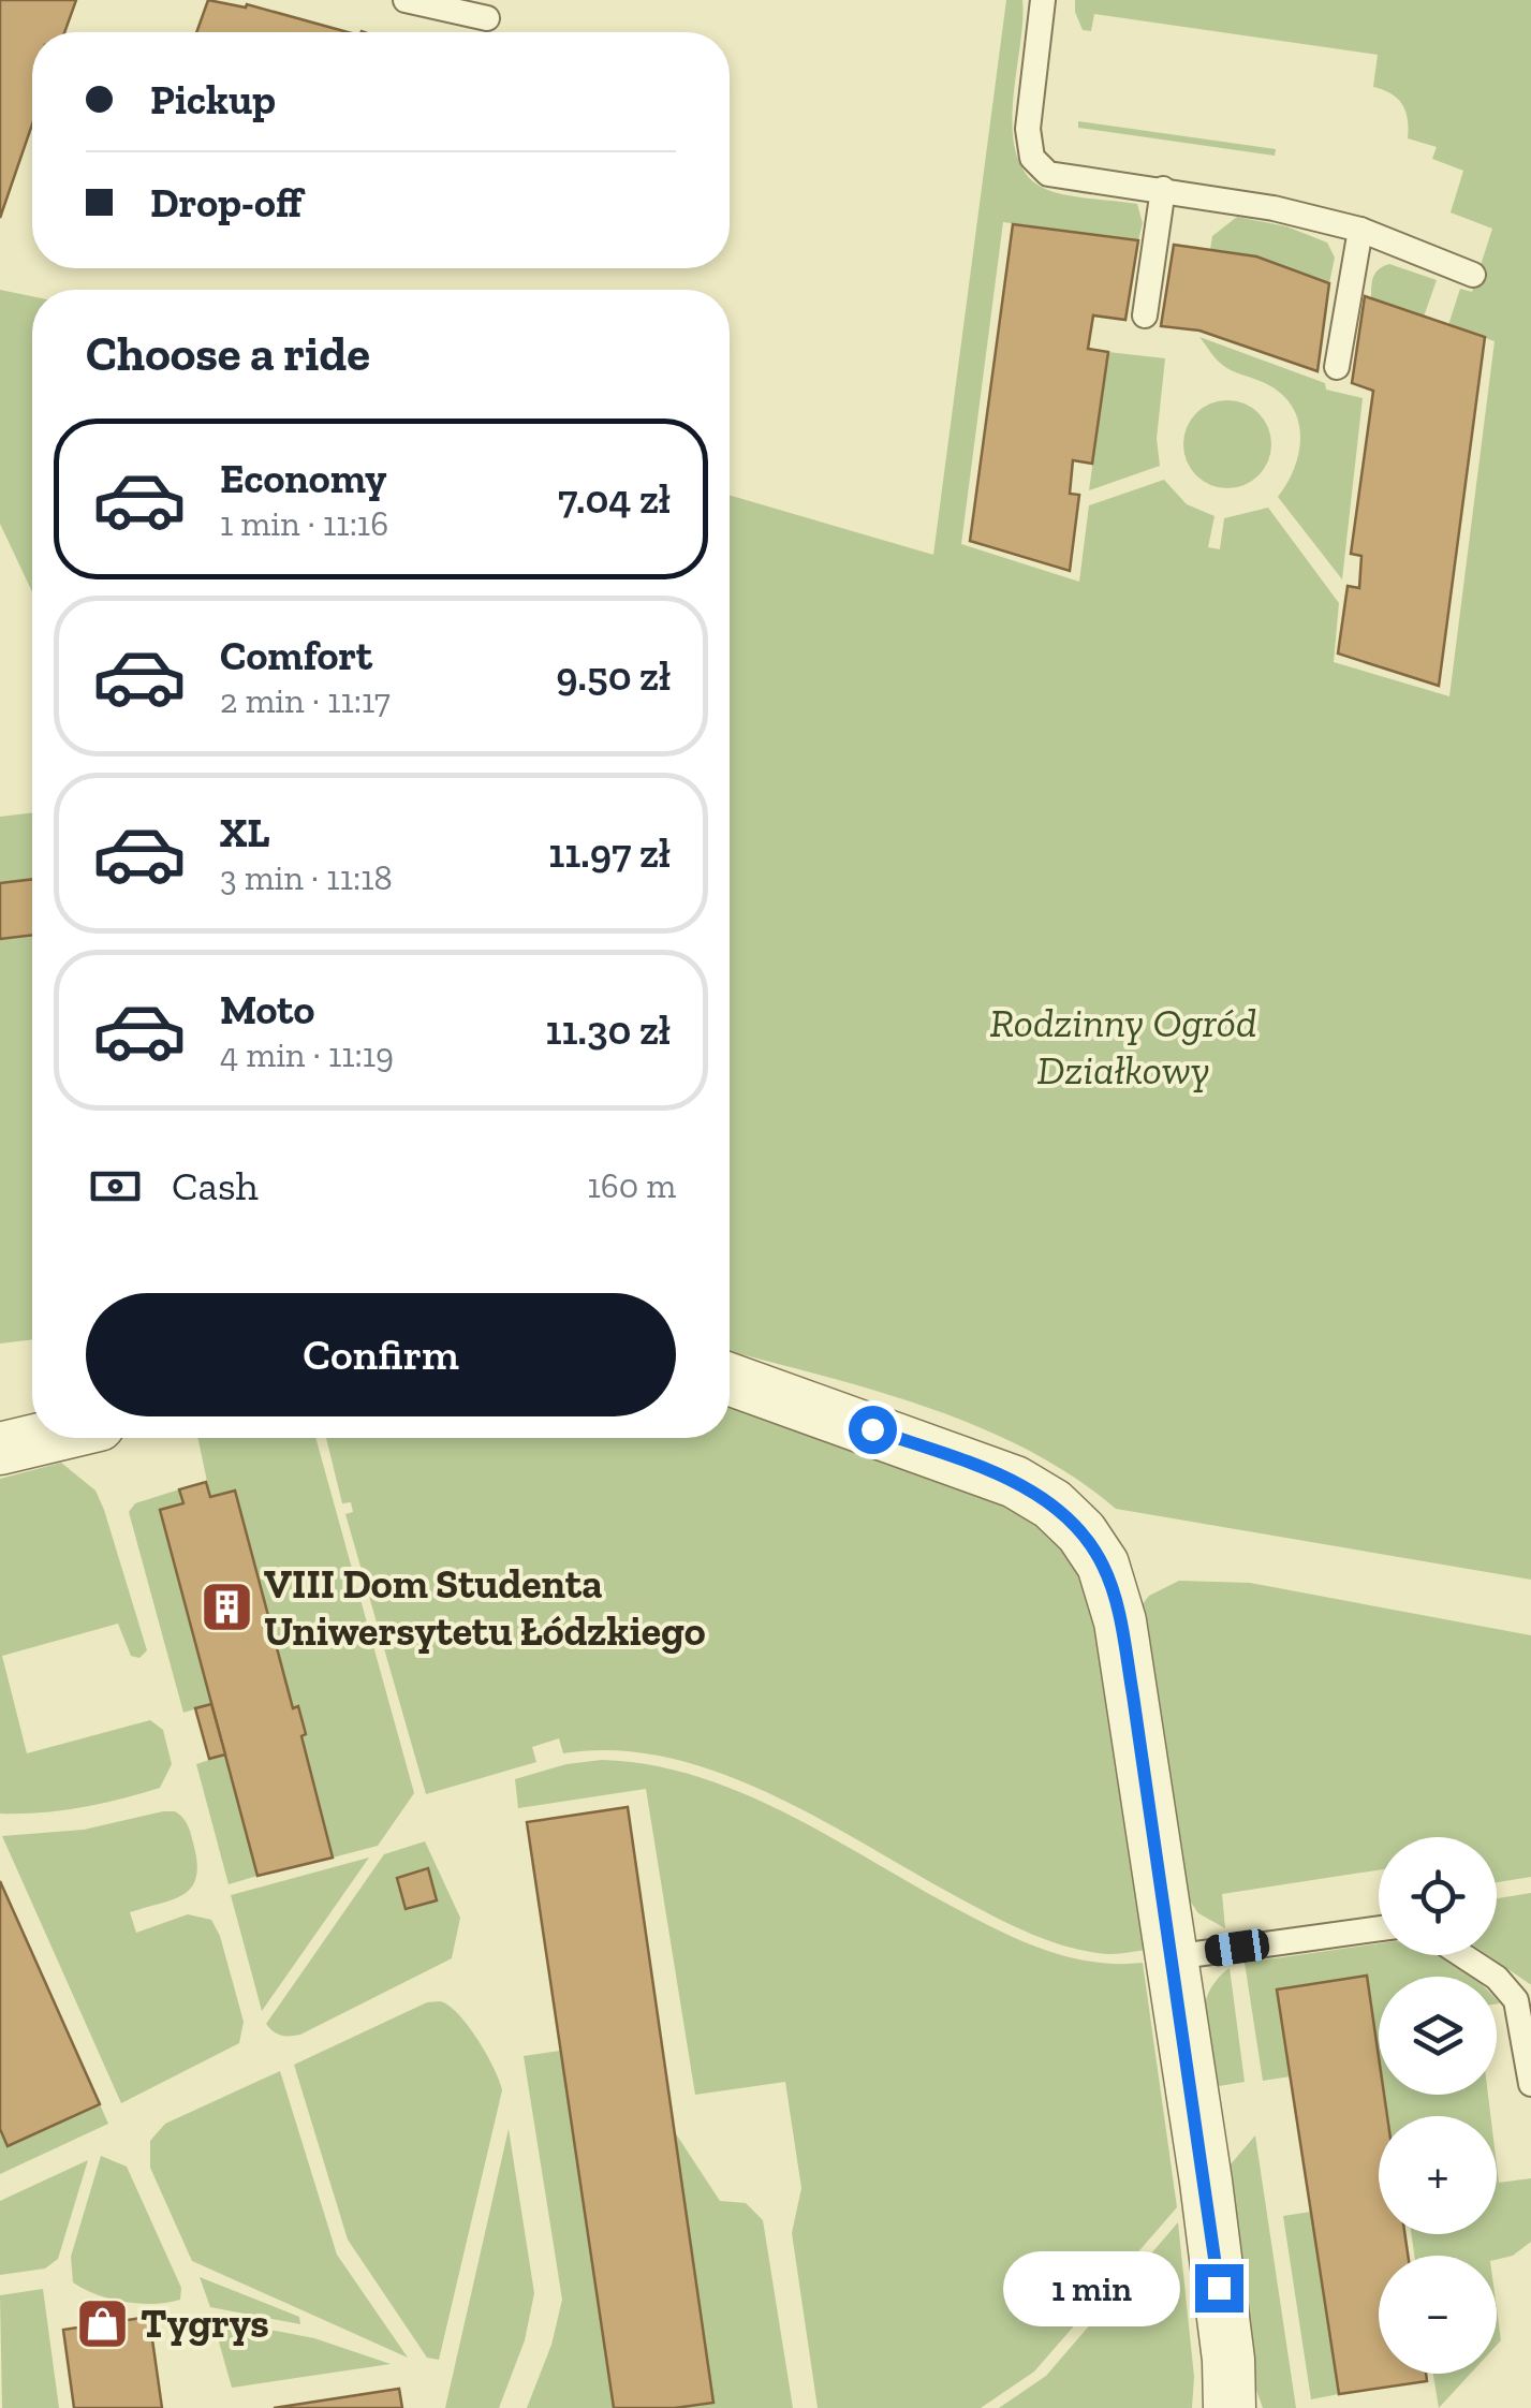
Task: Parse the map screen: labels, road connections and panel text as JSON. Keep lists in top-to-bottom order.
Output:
{
  "parks": ["Rodzinny Ogród Działkowy"],
  "places": {
    "building": ["VIII Dom Studenta Uniwersytetu Łódzkiego"],
    "shop": ["Tygrys"]
  },
  "page": {
    "banner": ["Pickup", "Drop-off"],
    "heading": "Choose a ride",
    "list": [
      {
        "name": "Economy",
        "note": "1 min · 11:16",
        "value": "7.04 zł"
      },
      {
        "name": "Comfort",
        "note": "2 min · 11:17",
        "value": "9.50 zł"
      },
      {
        "name": "XL",
        "note": "3 min · 11:18",
        "value": "11.97 zł"
      },
      {
        "name": "Moto",
        "note": "4 min · 11:19",
        "value": "11.30 zł"
      }
    ],
    "pay": ["Cash", "160 m"],
    "buttons": "Confirm",
    "map_buttons": ["+", "−"],
    "bubble": "1 min"
  }
}
